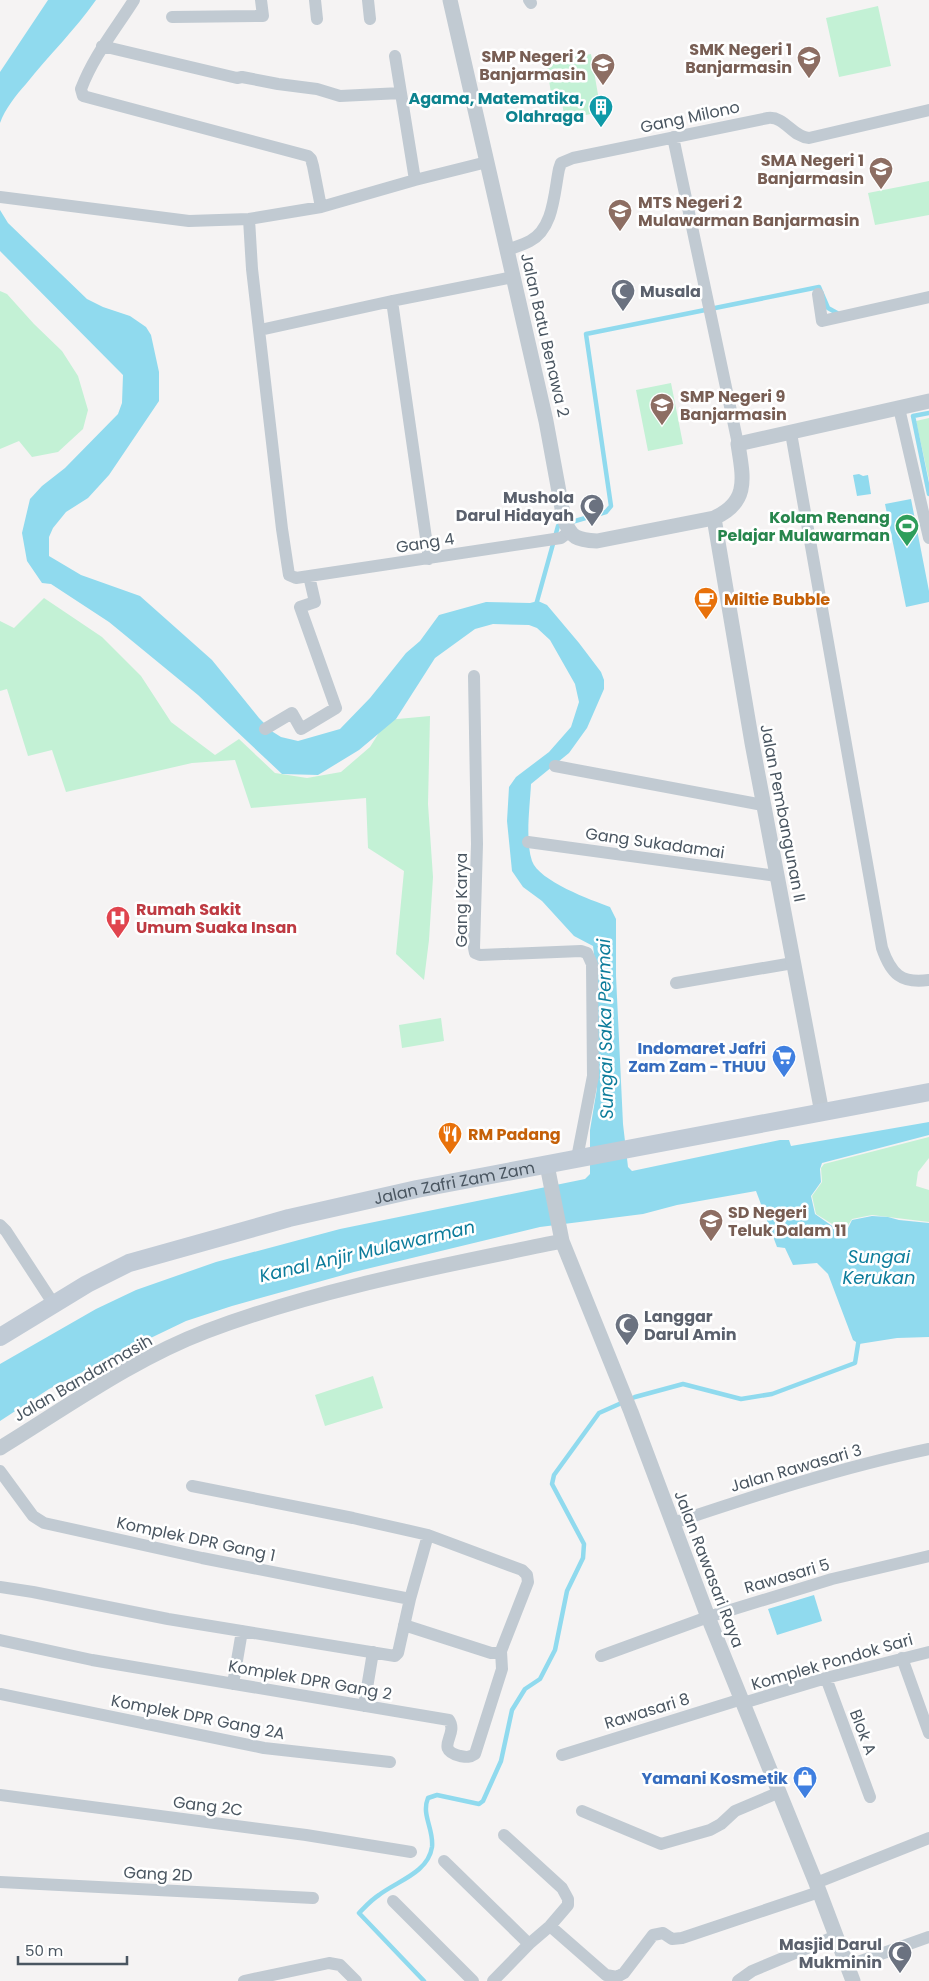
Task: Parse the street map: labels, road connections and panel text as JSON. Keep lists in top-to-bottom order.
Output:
{
  "streets": {
    "main road": ["Jalan Zafri Zam Zam"],
    "street": [
      "Gang Milono",
      "Jalan Batu Benawa 2",
      "Gang 4",
      "Jalan Pembangunan II",
      "Gang Sukadamai",
      "Gang Karya",
      "Jalan Bandarmasih",
      "Jalan Rawasari 3",
      "Komplek DPR Gang 1",
      "Jalan Rawasari Raya",
      "Rawasari 5",
      "Komplek Pondok Sari",
      "Komplek DPR Gang 2",
      "Rawasari 8",
      "Komplek DPR Gang 2A",
      "Blok A",
      "Gang 2C",
      "Gang 2D"
    ]
  },
  "crossings": [
    ["Gang Milono", "Jalan Batu Benawa 2"],
    ["Jalan Batu Benawa 2", "Gang 4"],
    ["Jalan Pembangunan II", "Gang Sukadamai"],
    ["Jalan Pembangunan II", "Jalan Zafri Zam Zam"],
    ["Gang Karya", "Jalan Zafri Zam Zam"],
    ["Jalan Zafri Zam Zam", "Jalan Rawasari Raya"],
    ["Jalan Bandarmasih", "Jalan Rawasari Raya"],
    ["Jalan Rawasari 3", "Jalan Rawasari Raya"],
    ["Jalan Rawasari Raya", "Rawasari 5"],
    ["Jalan Rawasari Raya", "Komplek Pondok Sari"],
    ["Jalan Rawasari Raya", "Rawasari 8"],
    ["Komplek Pondok Sari", "Rawasari 8"],
    ["Komplek Pondok Sari", "Blok A"]
  ],
  "water": ["Sungai Saka Permai", "Kanal Anjir Mulawarman", "Sungai Kerukan"],
  "places": {
    "school or university": [
      "SMK Negeri 1 Banjarmasin",
      "SMP Negeri 2 Banjarmasin",
      "SMA Negeri 1 Banjarmasin",
      "MTS Negeri 2 Mulawarman Banjarmasin",
      "SMP Negeri 9 Banjarmasin",
      "SD Negeri Teluk Dalam 11"
    ],
    "building": ["Agama, Matematika, Olahraga"],
    "mosque": [
      "Musala",
      "Mushola Darul Hidayah",
      "Langgar Darul Amin",
      "Masjid Darul Mukminin"
    ],
    "sports": ["Kolam Renang Pelajar Mulawarman"],
    "cafe": ["Miltie Bubble"],
    "hospital": ["Rumah Sakit Umum Suaka Insan"],
    "supermarket": ["Indomaret Jafri Zam Zam - THUU"],
    "restaurant": ["RM Padang"],
    "shop": ["Yamani Kosmetik"]
  },
  "scale_bar": "50 m"
}
